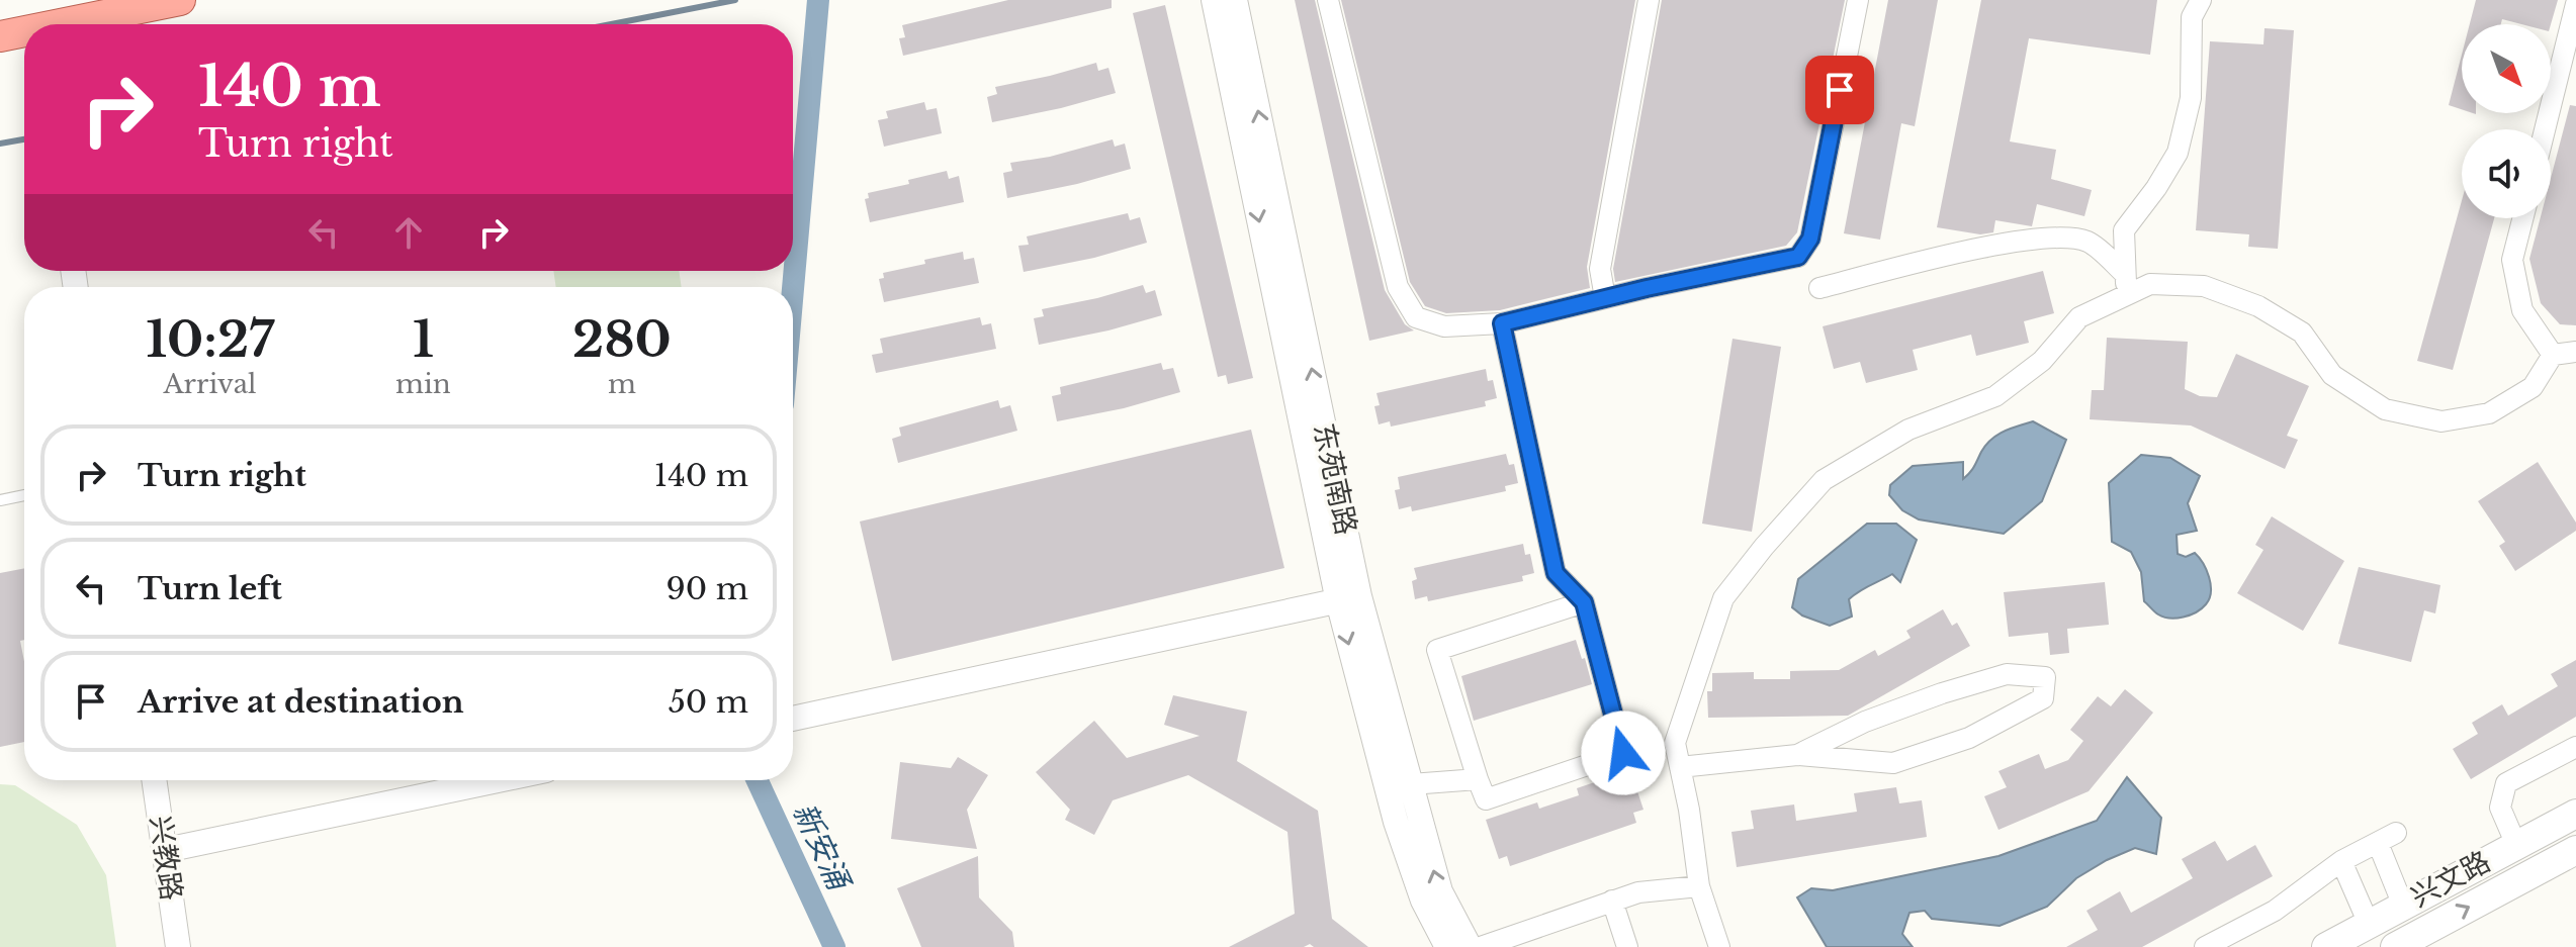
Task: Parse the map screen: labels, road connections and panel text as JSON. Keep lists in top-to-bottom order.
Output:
{
  "streets": {
    "main road": ["兴文路"],
    "street": ["东苑南路", "兴教路"]
  },
  "water": ["新安涌"],
  "north": "bottom right",
  "page": {
    "turn": ["140 m", "Turn right"],
    "eta": [
      "10:27",
      "Arrival",
      "1",
      "min",
      "280",
      "m"
    ],
    "list": [
      {
        "name": "Turn right",
        "value": "140 m"
      },
      {
        "name": "Turn left",
        "value": "90 m"
      },
      {
        "name": "Arrive at destination",
        "value": "50 m"
      }
    ]
  }
}
